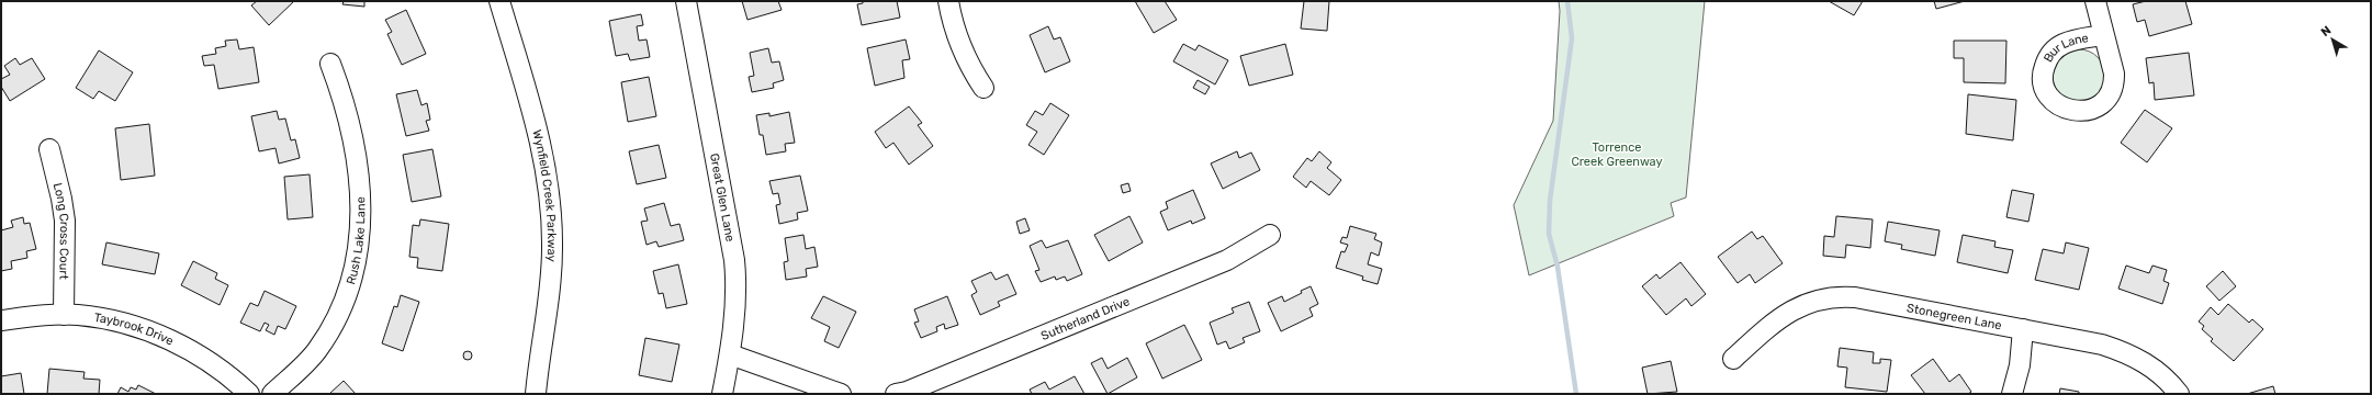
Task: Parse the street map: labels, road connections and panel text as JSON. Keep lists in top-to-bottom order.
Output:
{
  "streets": {
    "street": [
      "Bur Lane",
      "Wynfield Creek Parkway",
      "Great Glen Lane",
      "Long Cross Court",
      "Rush Lake Lane",
      "Stonegreen Lane",
      "Sutherland Drive",
      "Taybrook Drive"
    ]
  },
  "crossings": [
    ["Long Cross Court", "Taybrook Drive"]
  ],
  "parks": ["Torrence Creek Greenway"],
  "north": "top left"
}
